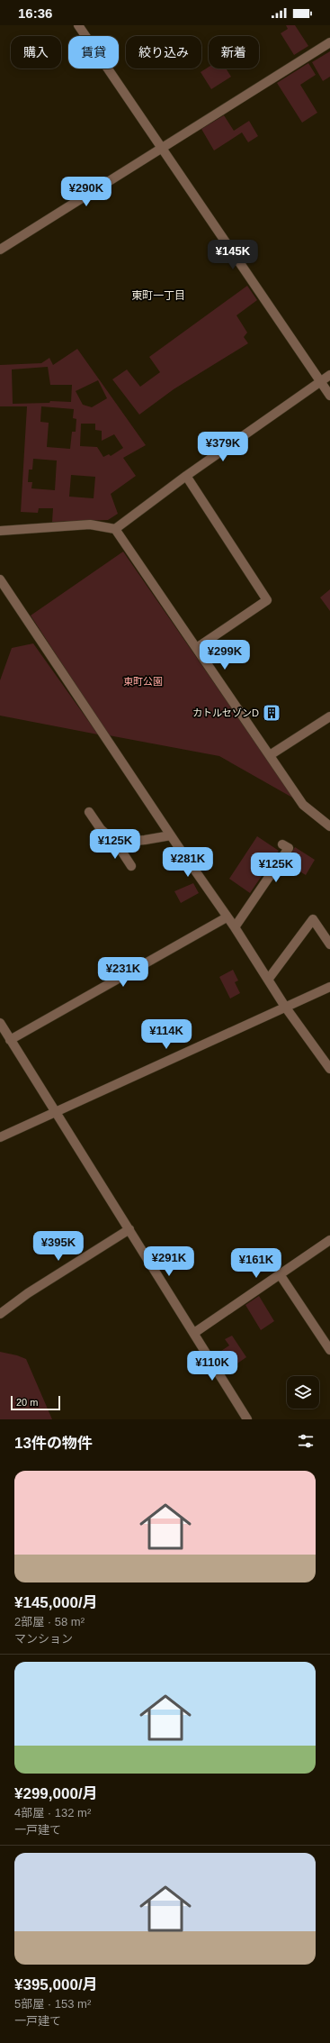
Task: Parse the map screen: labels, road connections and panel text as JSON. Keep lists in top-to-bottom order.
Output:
{
  "districts": ["東町一丁目"],
  "parks": ["東町公園"],
  "places": {
    "building": ["カトルセゾンD"]
  },
  "scale_bar": "20 m",
  "page": {
    "status": "16:36",
    "chip": [
      "購入",
      "賃貸",
      "絞り込み",
      "新着"
    ],
    "price": [
      "¥290K",
      "¥145K",
      "¥379K",
      "¥299K",
      "¥125K",
      "¥281K",
      "¥125K",
      "¥231K",
      "¥114K",
      "¥395K",
      "¥291K",
      "¥161K",
      "¥110K"
    ],
    "scale": "20 m",
    "heading": "13件の物件",
    "list": [
      {
        "name": "¥145,000/月",
        "note": "2部屋 · 58 m² · マンション"
      },
      {
        "name": "¥299,000/月",
        "note": "4部屋 · 132 m² · 一戸建て"
      },
      {
        "name": "¥395,000/月",
        "note": "5部屋 · 153 m² · 一戸建て"
      }
    ]
  }
}
